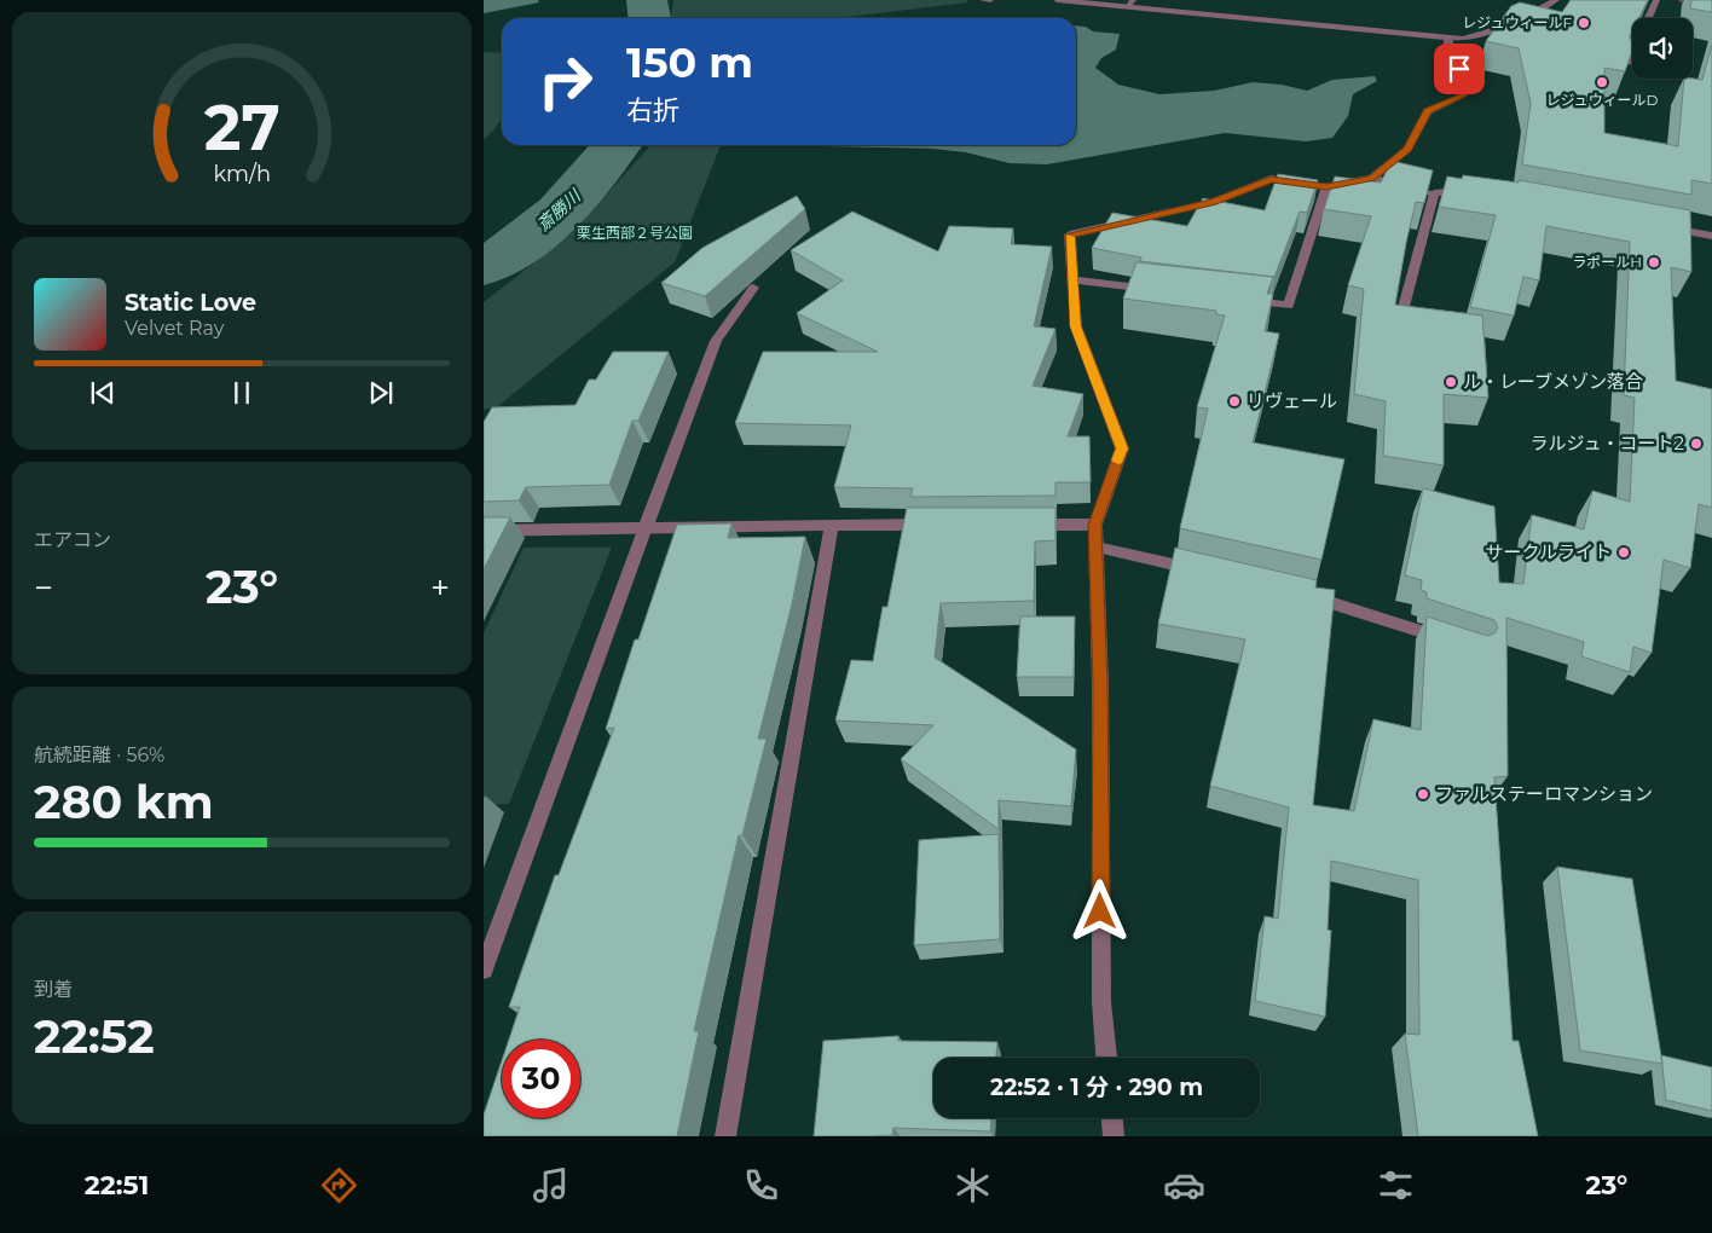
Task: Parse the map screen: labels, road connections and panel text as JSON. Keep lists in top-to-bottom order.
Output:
{
  "water": ["斎勝川"],
  "parks": ["栗生西部２号公園"],
  "places": [
    "レジュウィールF",
    "レジュウィールD",
    "ラポールH",
    "ル・レーブメゾン落合",
    "リヴェール",
    "ラルジュ・コート2",
    "サークルライト",
    "ファルステーロマンション"
  ],
  "page": {
    "turn": ["150 m", "右折"],
    "song": ["Static Love", "Velvet Ray"],
    "tile": [
      "エアコン",
      ["航続距離 · 56%", "280 km"],
      ["到着", "22:52"]
    ],
    "heat": ["−", "23°", "+"],
    "limit": "30",
    "trip": "22:52 · 1 分 · 290 m",
    "tabs": ["22:51", "23°"],
    "gauge": ["27", "km/h"]
  }
}
